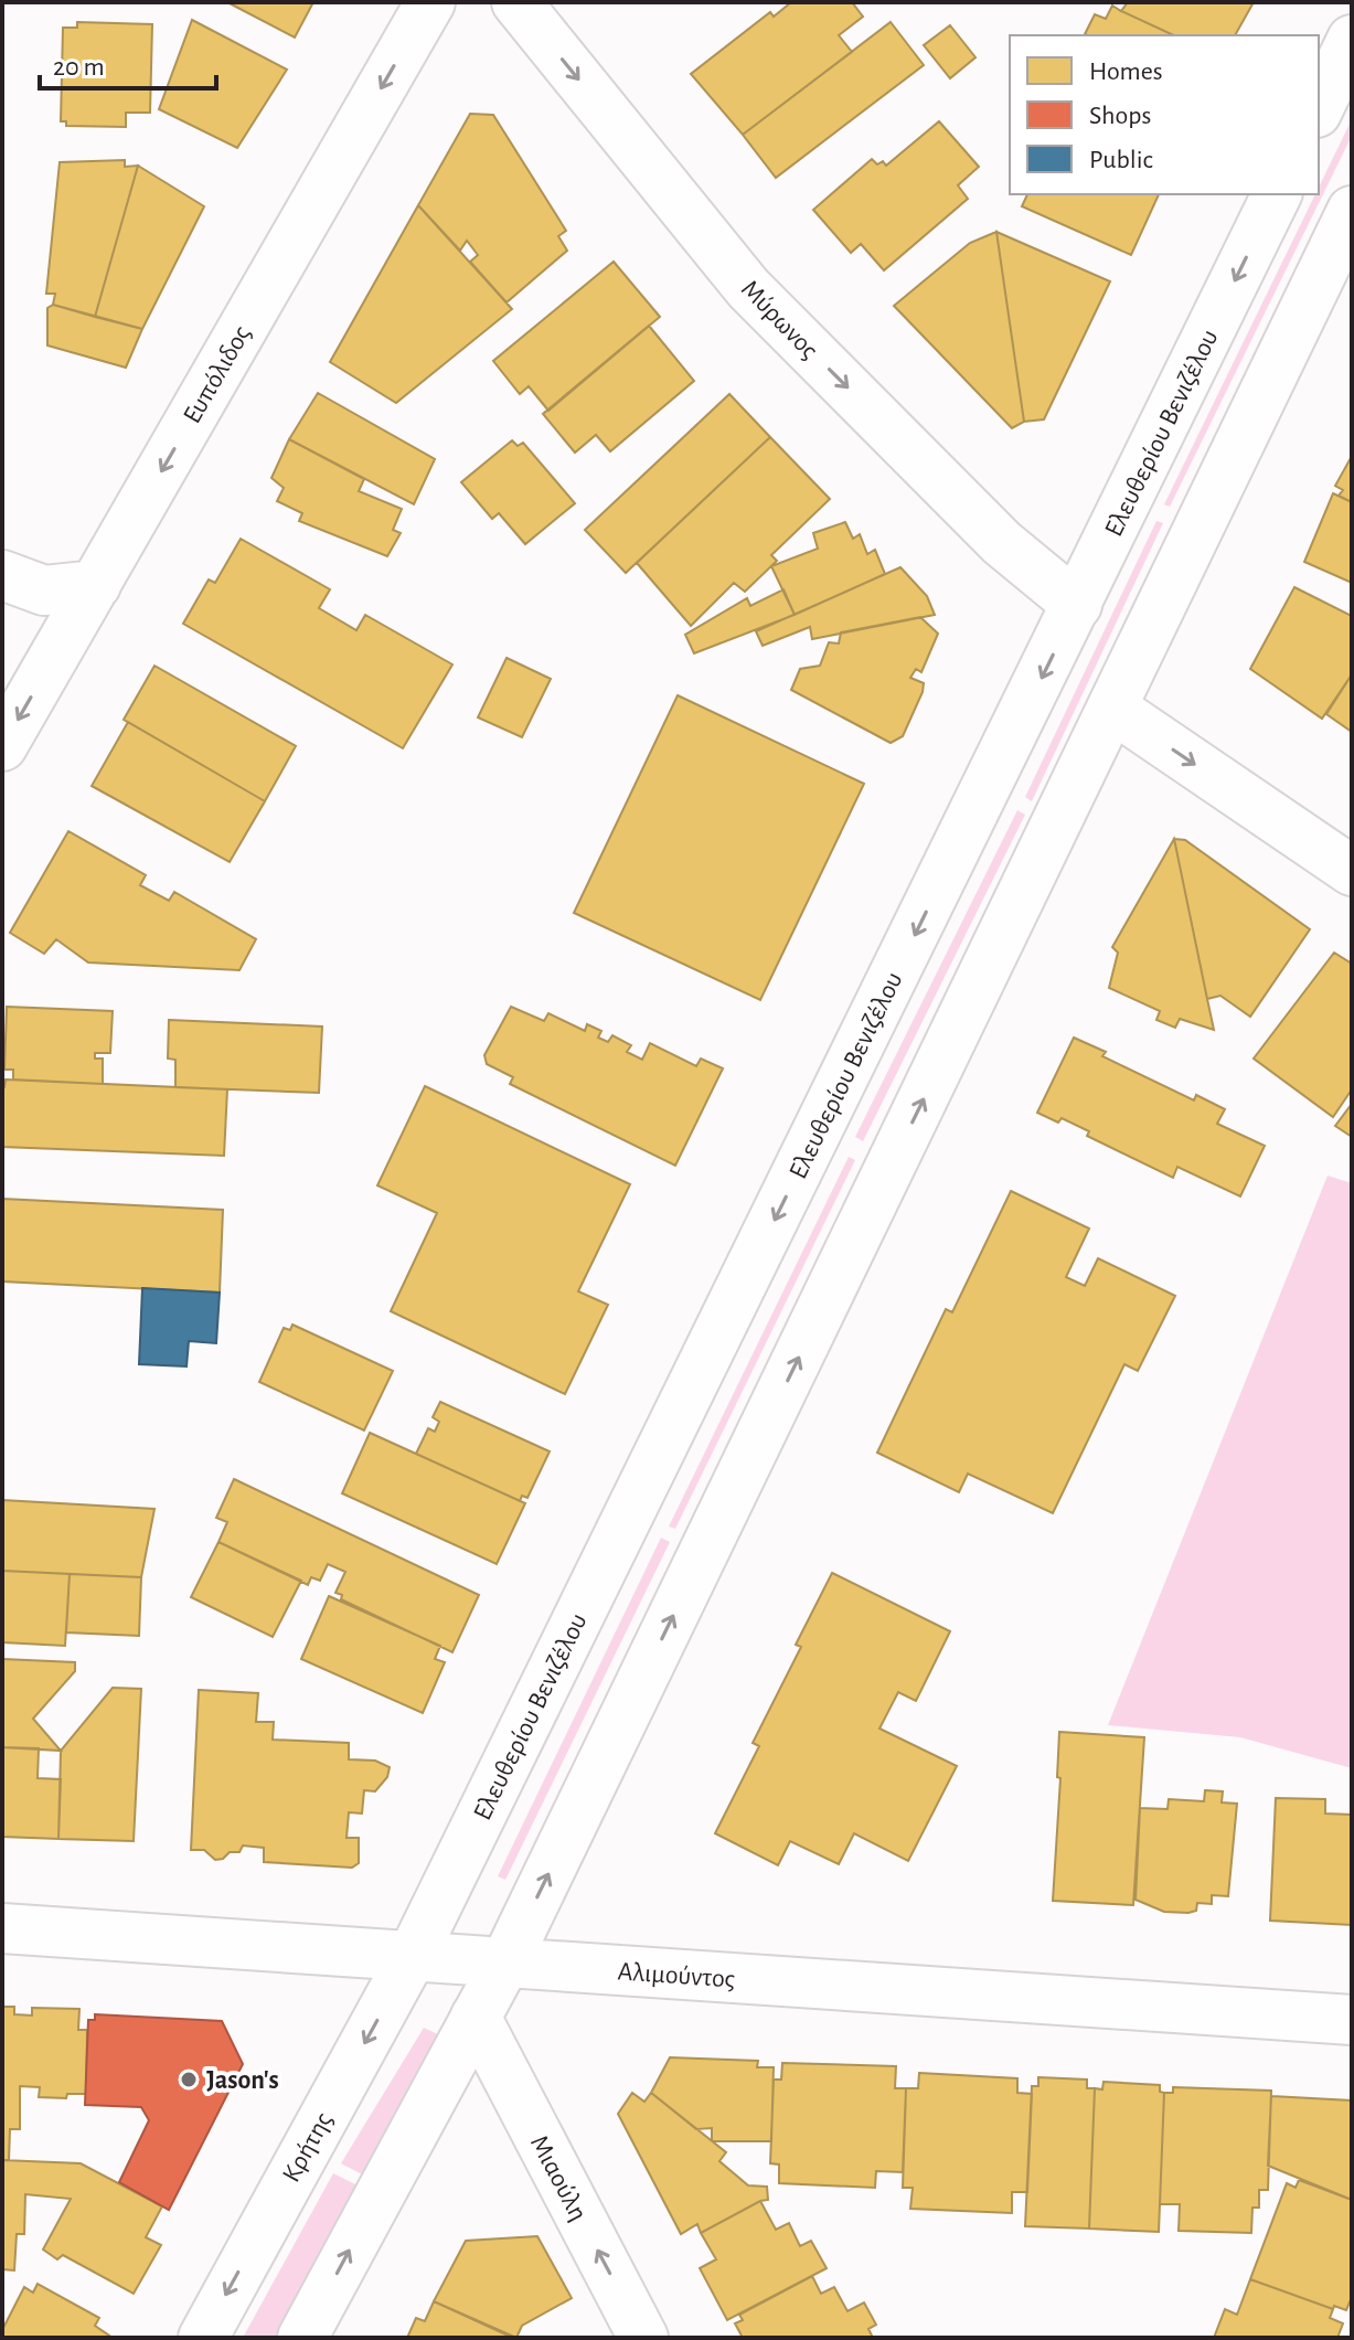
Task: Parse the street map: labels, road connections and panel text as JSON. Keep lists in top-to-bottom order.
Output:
{
  "streets": {
    "street": [
      "Μύρωνος",
      "Ευπόλιδος",
      "Ελευθερίου Βενιζέλου",
      "Αλιμούντος",
      "Κρήτης",
      "Μιαούλη"
    ]
  },
  "crossings": [
    ["Μύρωνος", "Ελευθερίου Βενιζέλου"],
    ["Ελευθερίου Βενιζέλου", "Αλιμούντος"],
    ["Ελευθερίου Βενιζέλου", "Κρήτης"],
    ["Αλιμούντος", "Κρήτης"]
  ],
  "one_way": ["Μύρωνος", "Ευπόλιδος", "Μιαούλη"],
  "places": ["Jason's"],
  "legend": ["Homes", "Shops", "Public"],
  "scale_bar": "20 m"
}
